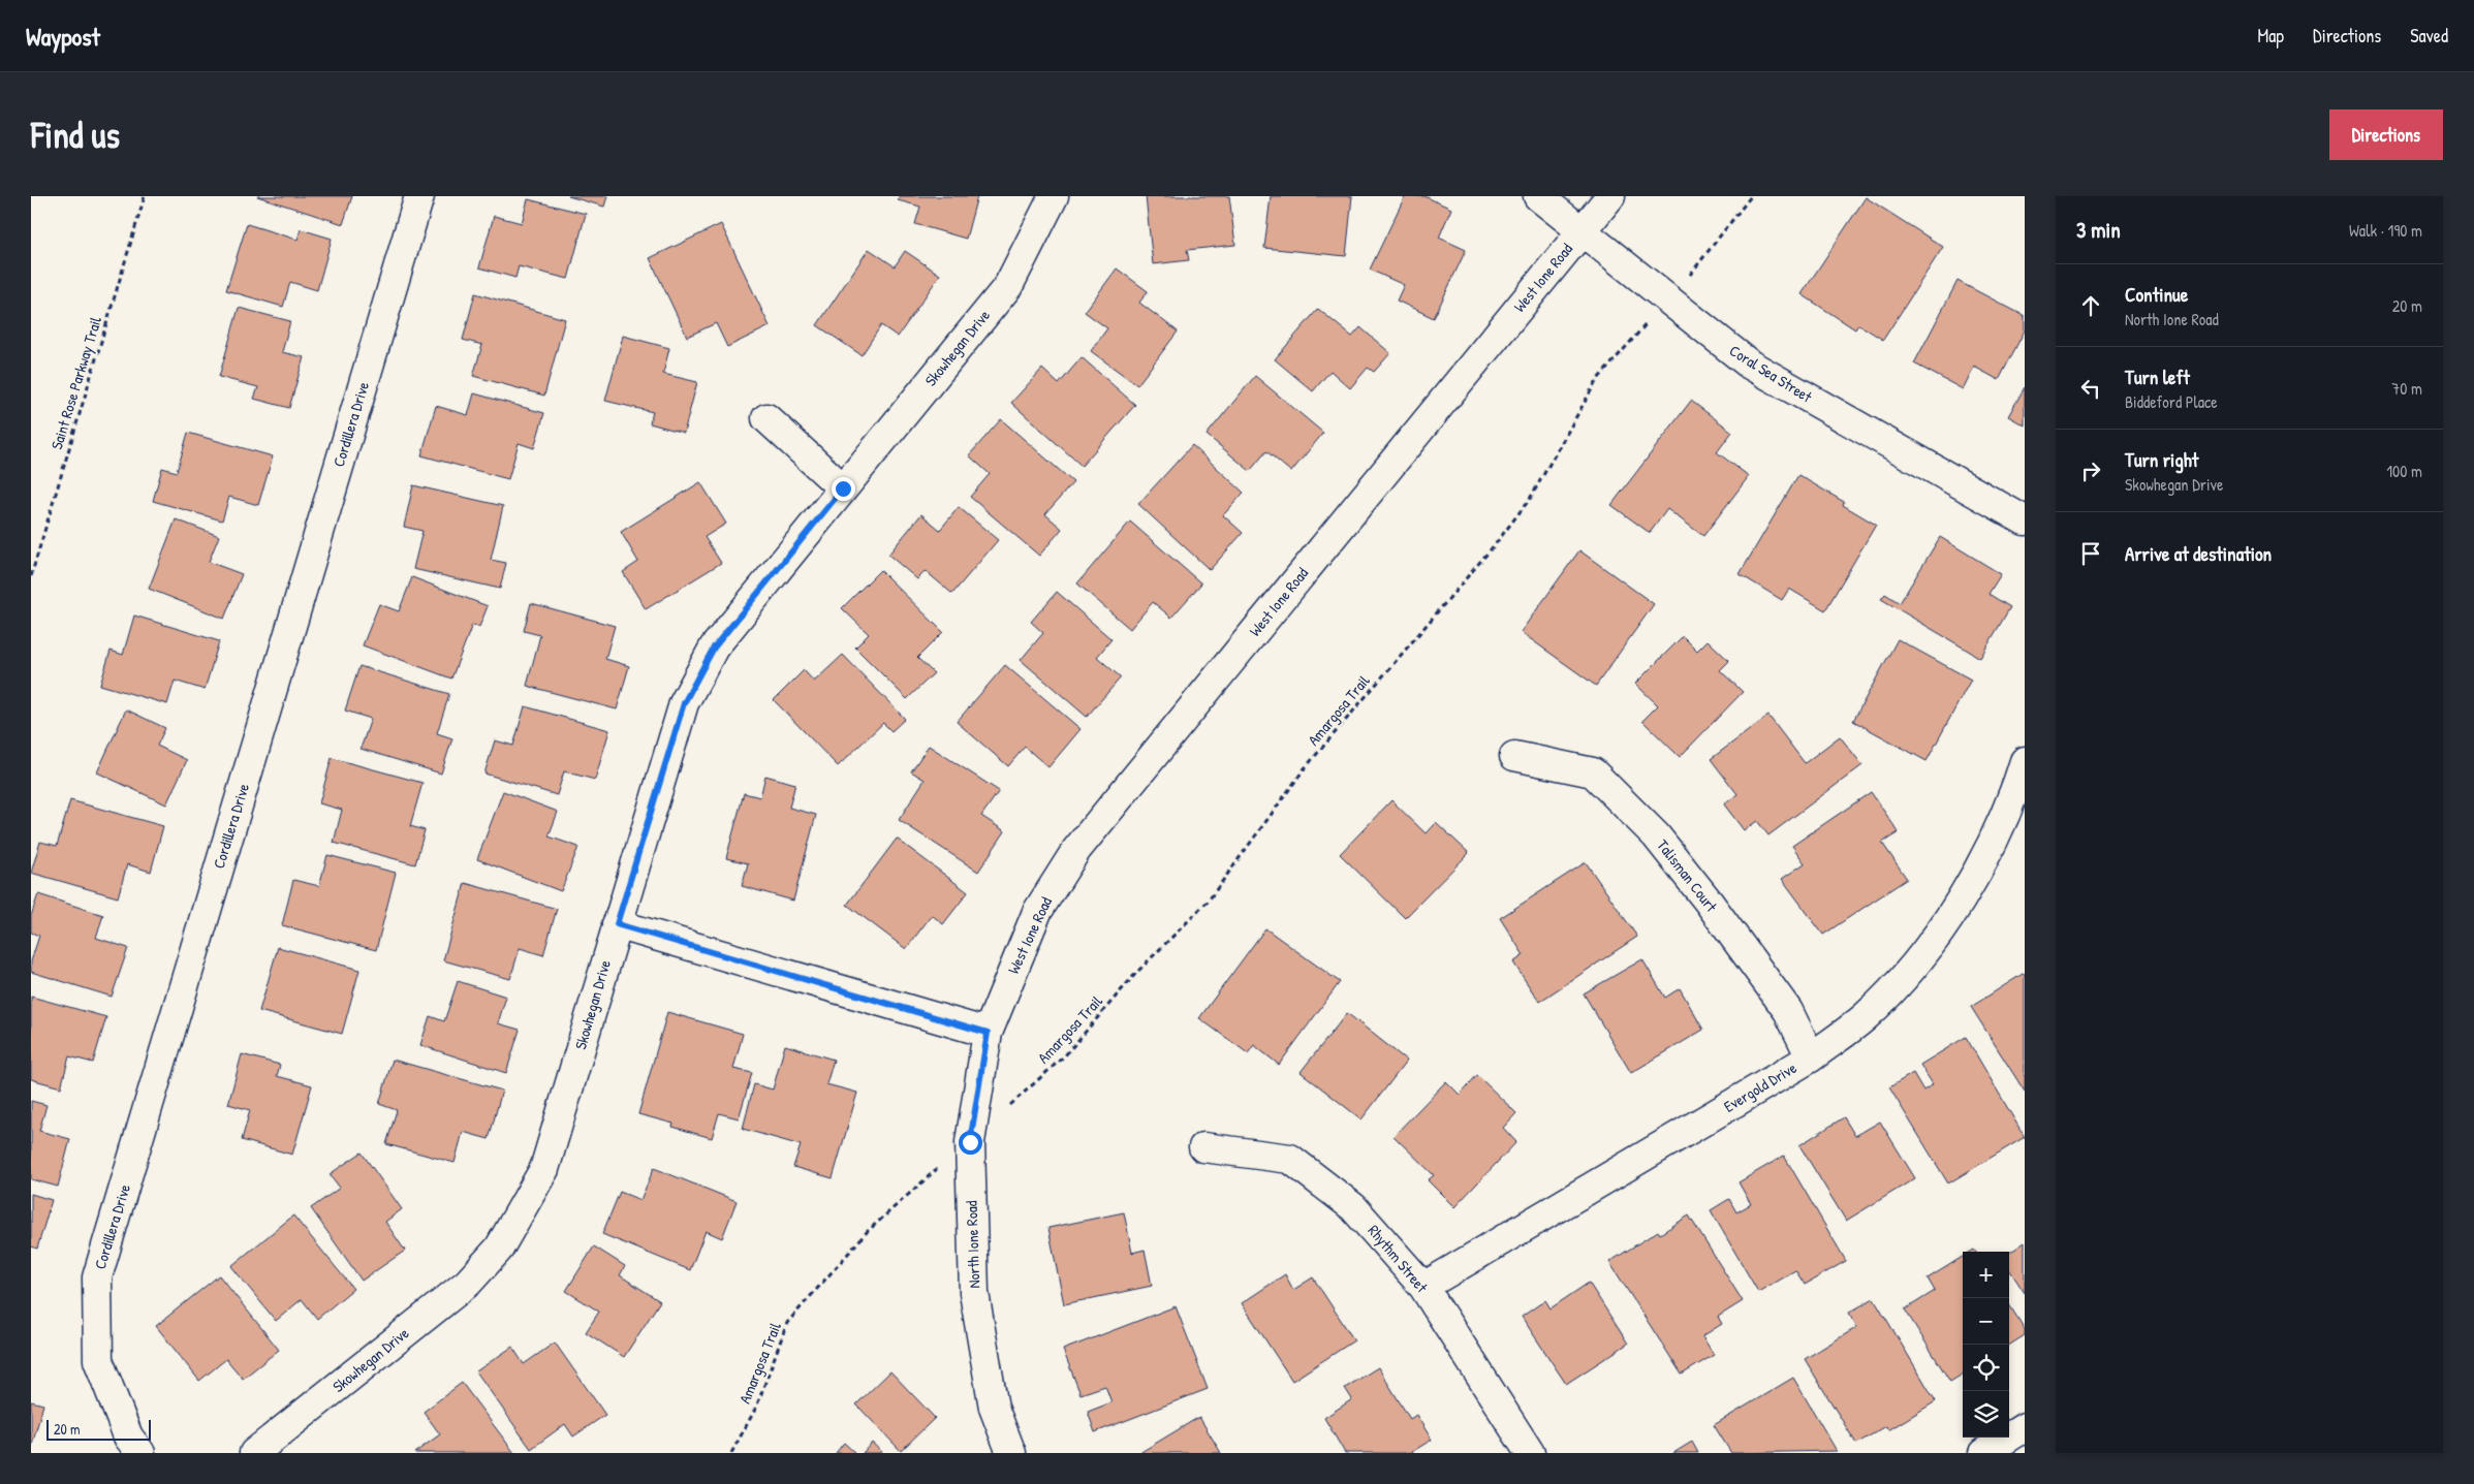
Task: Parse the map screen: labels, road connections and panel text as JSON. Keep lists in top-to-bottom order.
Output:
{
  "streets": {
    "street": [
      "West Ione Road",
      "Skowhegan Drive",
      "Coral Sea Street",
      "Cordillera Drive",
      "Talisman Court",
      "Evergold Drive",
      "North Ione Road",
      "Rhythm Street"
    ],
    "path": ["Saint Rose Parkway Trail", "Amargosa Trail"]
  },
  "crossings": [
    ["West Ione Road", "Coral Sea Street"],
    ["West Ione Road", "North Ione Road"],
    ["Talisman Court", "Evergold Drive"],
    ["Evergold Drive", "Rhythm Street"]
  ],
  "scale_bar": "20 m",
  "page": {
    "header": "Waypost",
    "nav": ["Map", "Directions", "Saved"],
    "buttons": "Directions",
    "title": "Find us",
    "heading": ["3 min", "Walk · 190 m"],
    "list": [
      ["Continue", "North Ione Road", "20 m"],
      ["Turn left", "Biddeford Place", "70 m"],
      ["Turn right", "Skowhegan Drive", "100 m"],
      "Arrive at destination"
    ],
    "map_buttons": ["+", "−"],
    "scale": "20 m"
  }
}
